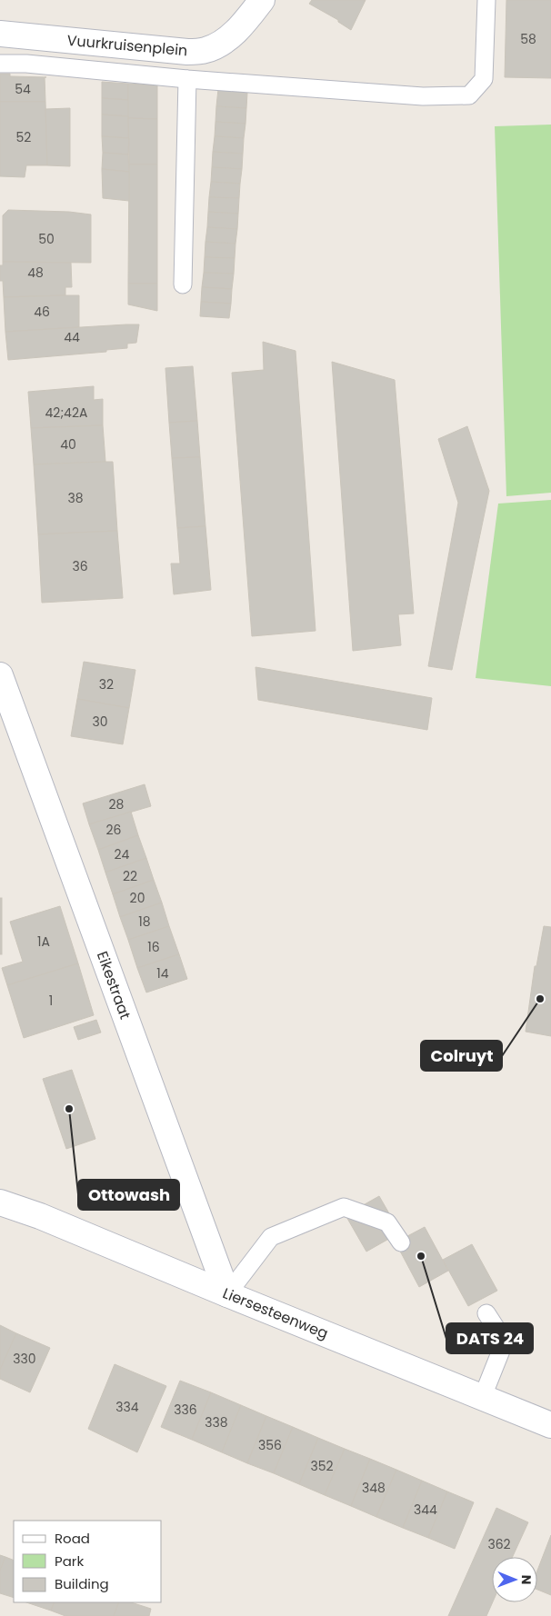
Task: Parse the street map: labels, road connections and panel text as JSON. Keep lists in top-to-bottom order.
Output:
{
  "streets": {
    "street": ["Vuurkruisenplein", "Eikestraat", "Liersesteenweg"]
  },
  "crossings": [
    ["Eikestraat", "Liersesteenweg"]
  ],
  "places": ["Colruyt", "Ottowash", "DATS 24"],
  "house_numbers": [
    "58",
    "54",
    "52",
    "50",
    "48",
    "46",
    "44",
    "42;42A",
    "40",
    "38",
    "36",
    "32",
    "30",
    "28",
    "26",
    "24",
    "22",
    "20",
    "18",
    "1A",
    "16",
    "14",
    "1",
    "330",
    "334",
    "336",
    "338",
    "356",
    "352",
    "348",
    "344",
    "362"
  ],
  "legend": ["Road", "Park", "Building"],
  "north": "right"
}
